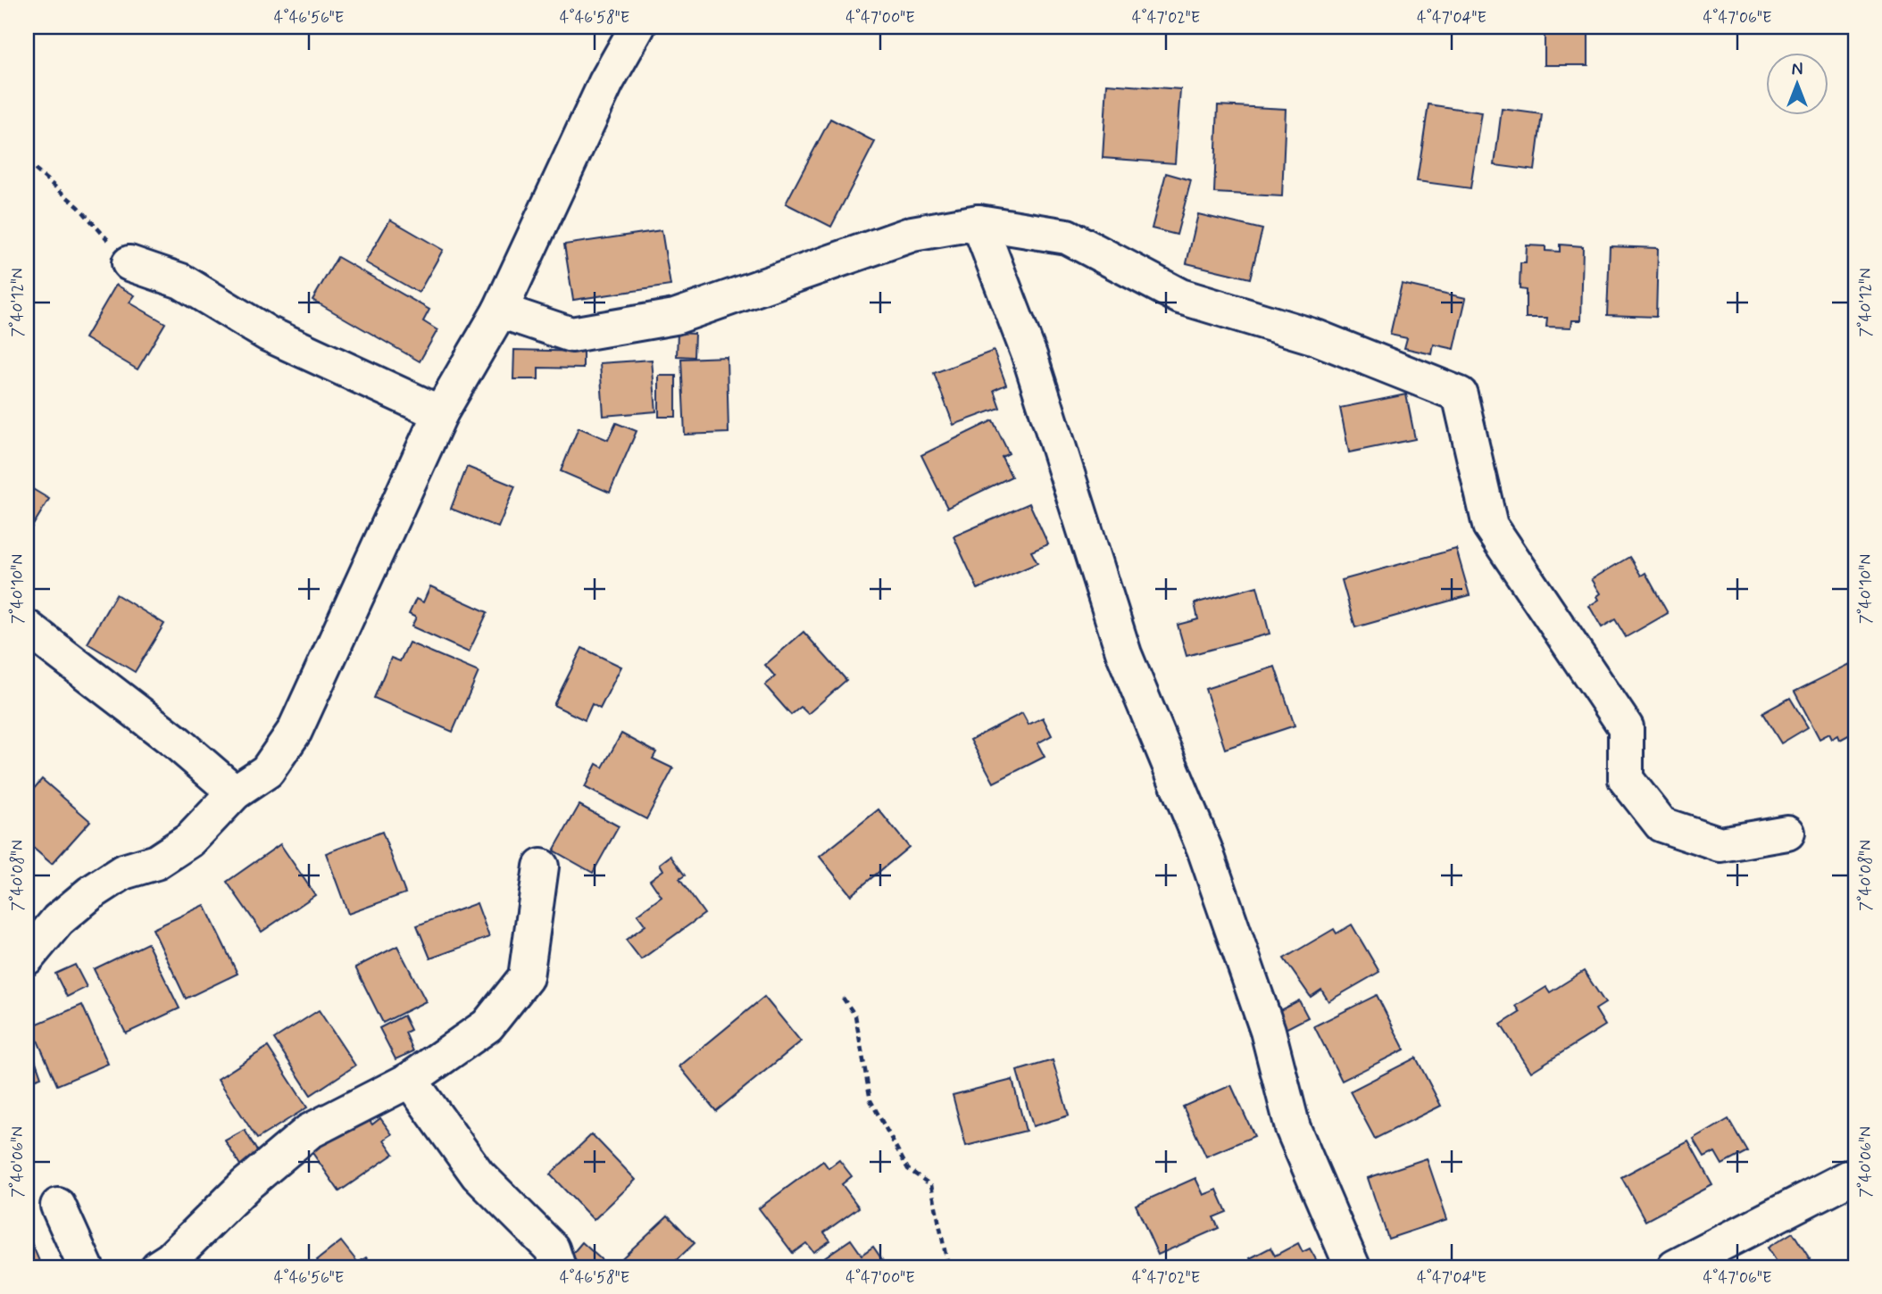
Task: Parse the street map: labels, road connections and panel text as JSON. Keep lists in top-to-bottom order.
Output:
{
  "north": "top",
  "coordinates": [
    "4°46'56\"E",
    "4°46'58\"E",
    "4°47'00\"E",
    "4°47'02\"E",
    "4°47'04\"E",
    "4°47'06\"E",
    "7°40'12\"N",
    "7°40'10\"N",
    "7°40'08\"N",
    "7°40'06\"N"
  ]
}
